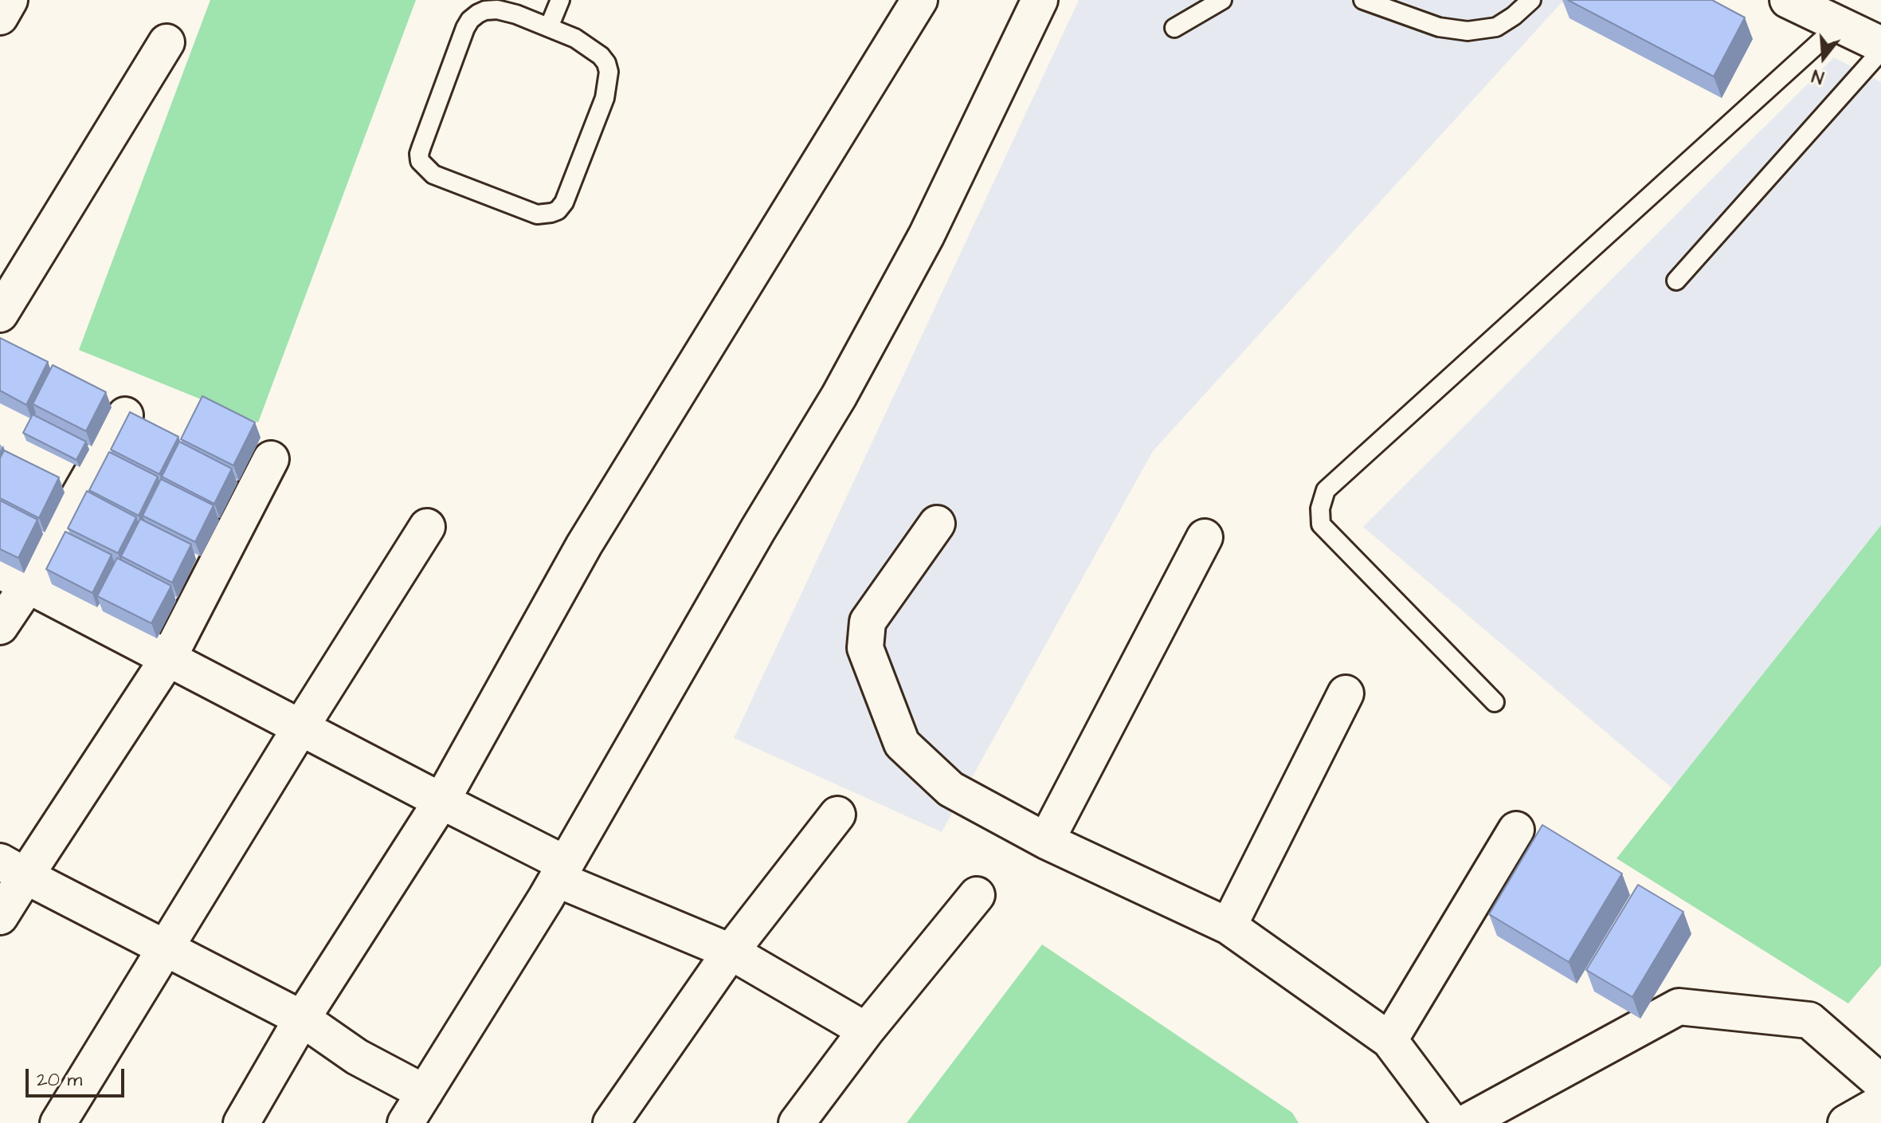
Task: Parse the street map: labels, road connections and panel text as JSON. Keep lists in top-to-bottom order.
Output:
{
  "scale_bar": "20 m",
  "north": "bottom"
}
